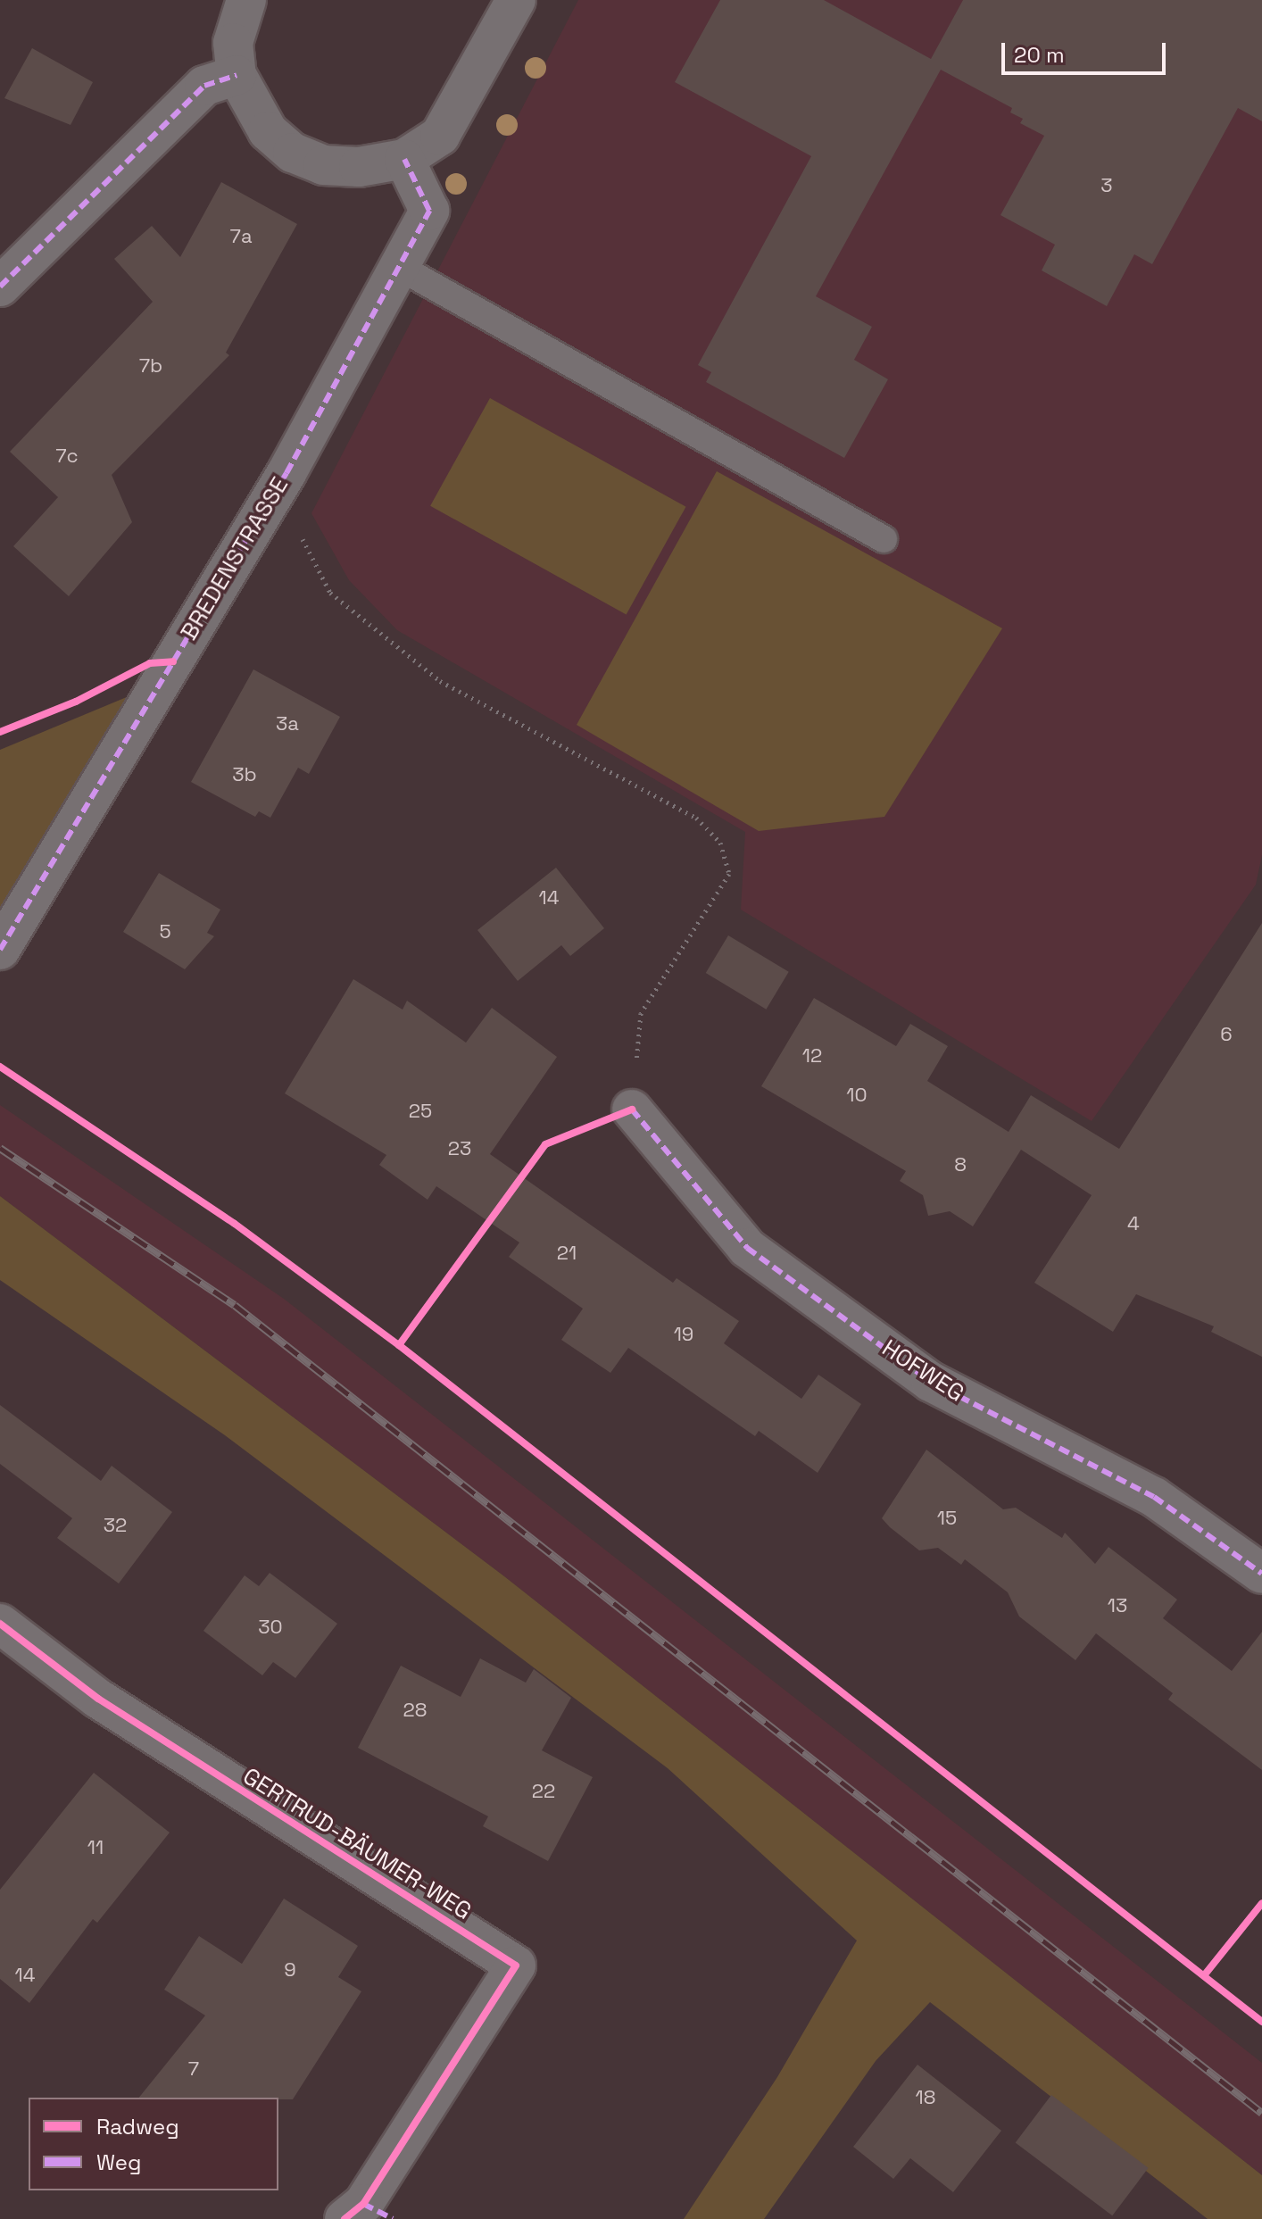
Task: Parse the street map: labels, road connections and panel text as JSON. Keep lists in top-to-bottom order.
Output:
{
  "streets": {
    "street": ["BREDENSTRASSE", "HOFWEG", "GERTRUD-BÄUMER-WEG"]
  },
  "house_numbers": [
    "3",
    "7a",
    "7b",
    "7c",
    "3a",
    "3b",
    "14",
    "5",
    "6",
    "12",
    "10",
    "25",
    "23",
    "8",
    "4",
    "21",
    "19",
    "15",
    "32",
    "13",
    "30",
    "28",
    "22",
    "11",
    "9",
    "14",
    "7",
    "18"
  ],
  "legend": ["Radweg", "Weg"],
  "scale_bar": "20 m"
}
